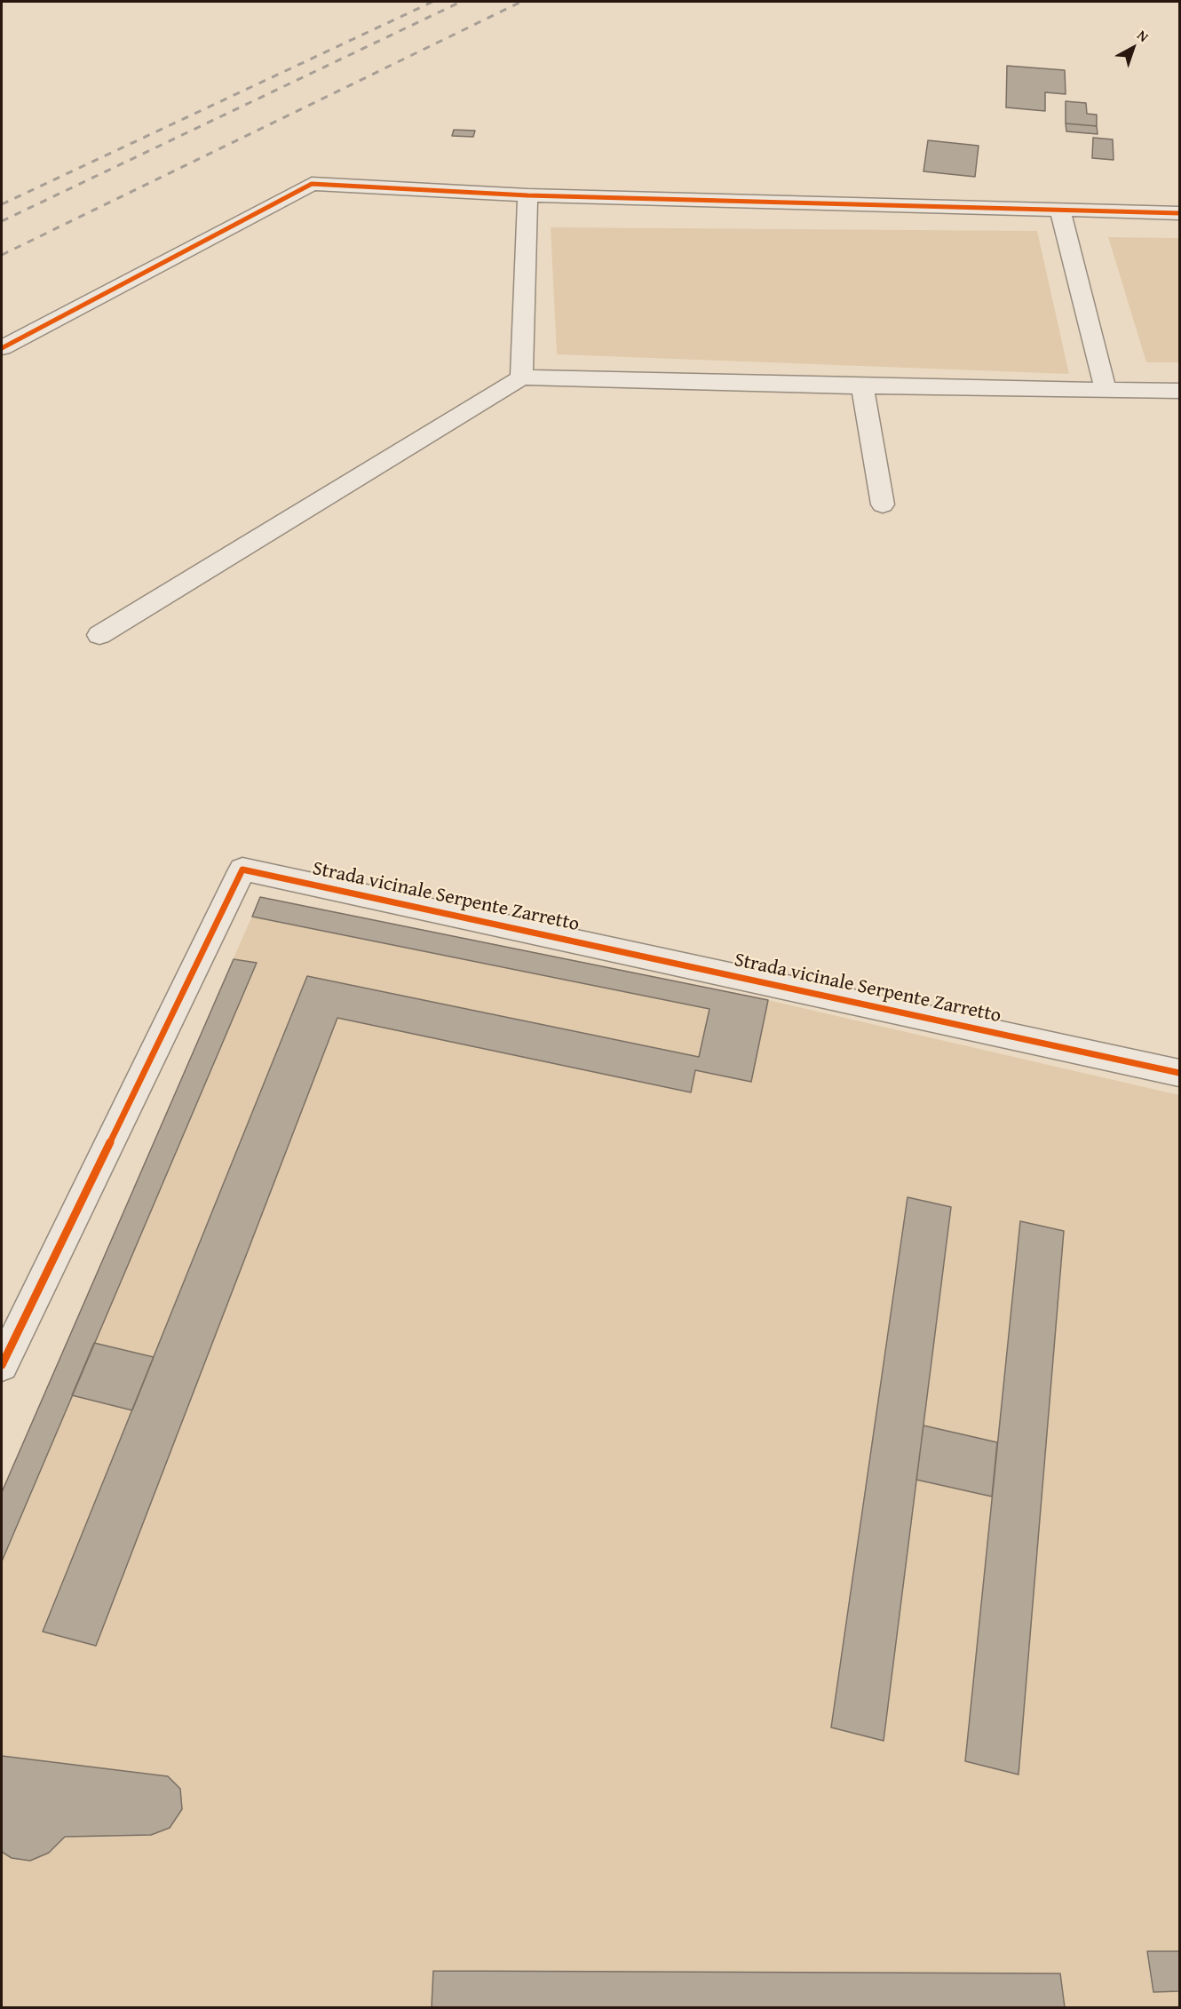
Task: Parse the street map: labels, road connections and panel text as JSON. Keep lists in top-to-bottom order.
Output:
{
  "streets": {
    "street": ["Strada vicinale Serpente Zarretto"]
  },
  "north": "top right"
}
